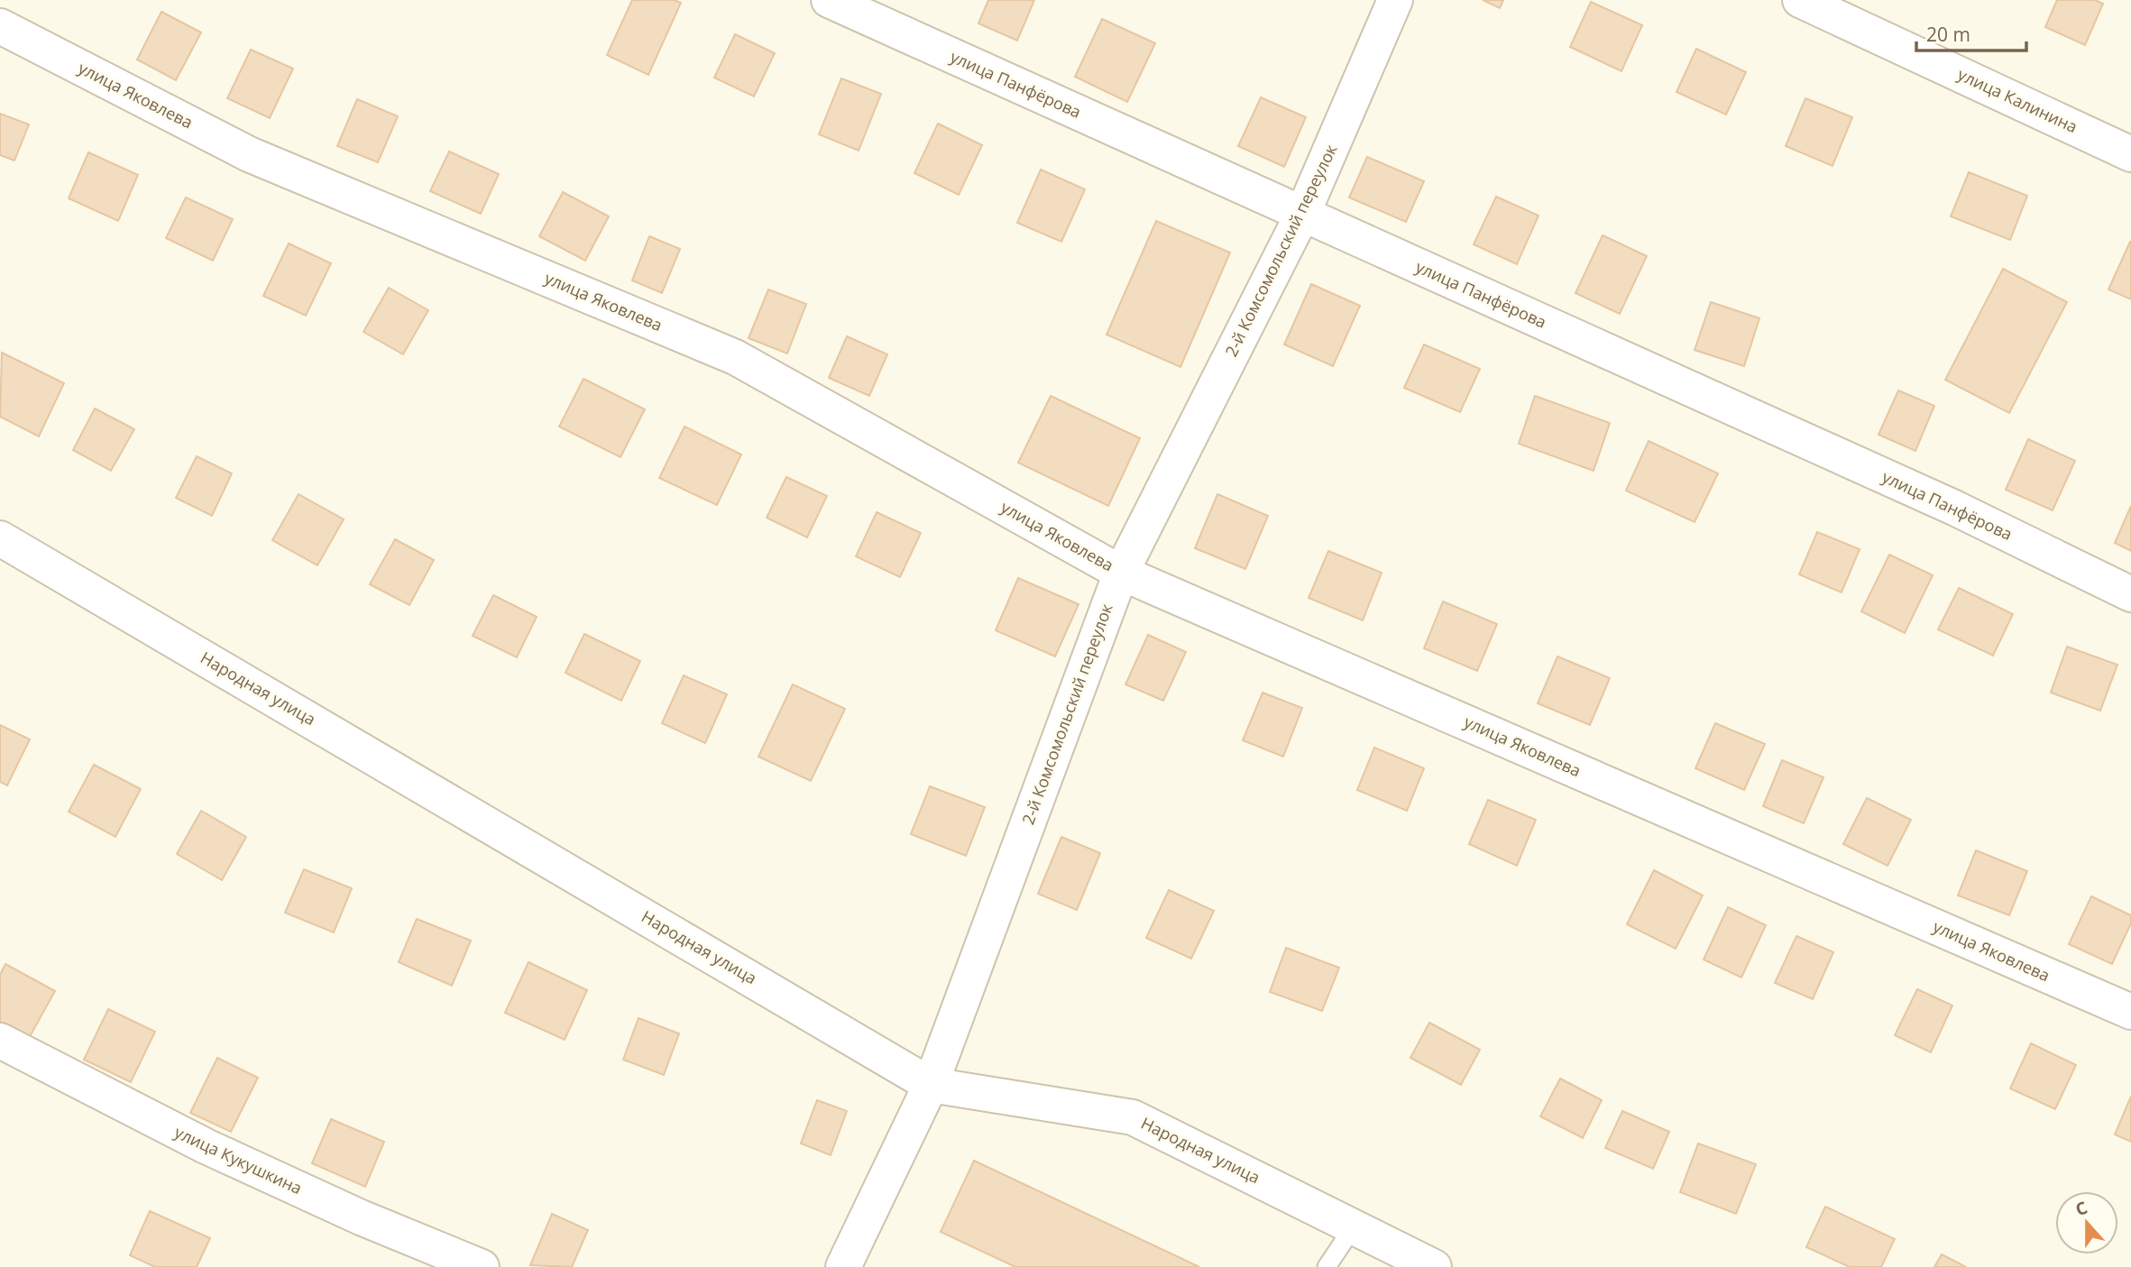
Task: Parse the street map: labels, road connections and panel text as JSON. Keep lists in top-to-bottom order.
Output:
{
  "streets": {
    "street": [
      "улица Панфёрова",
      "улица Яковлева",
      "улица Калинина",
      "2-й Комсомольский переулок",
      "Народная улица",
      "улица Кукушкина"
    ]
  },
  "crossings": [
    ["улица Панфёрова", "2-й Комсомольский переулок"],
    ["улица Яковлева", "2-й Комсомольский переулок"],
    ["2-й Комсомольский переулок", "Народная улица"]
  ],
  "scale_bar": "20 m",
  "north": "top"
}
